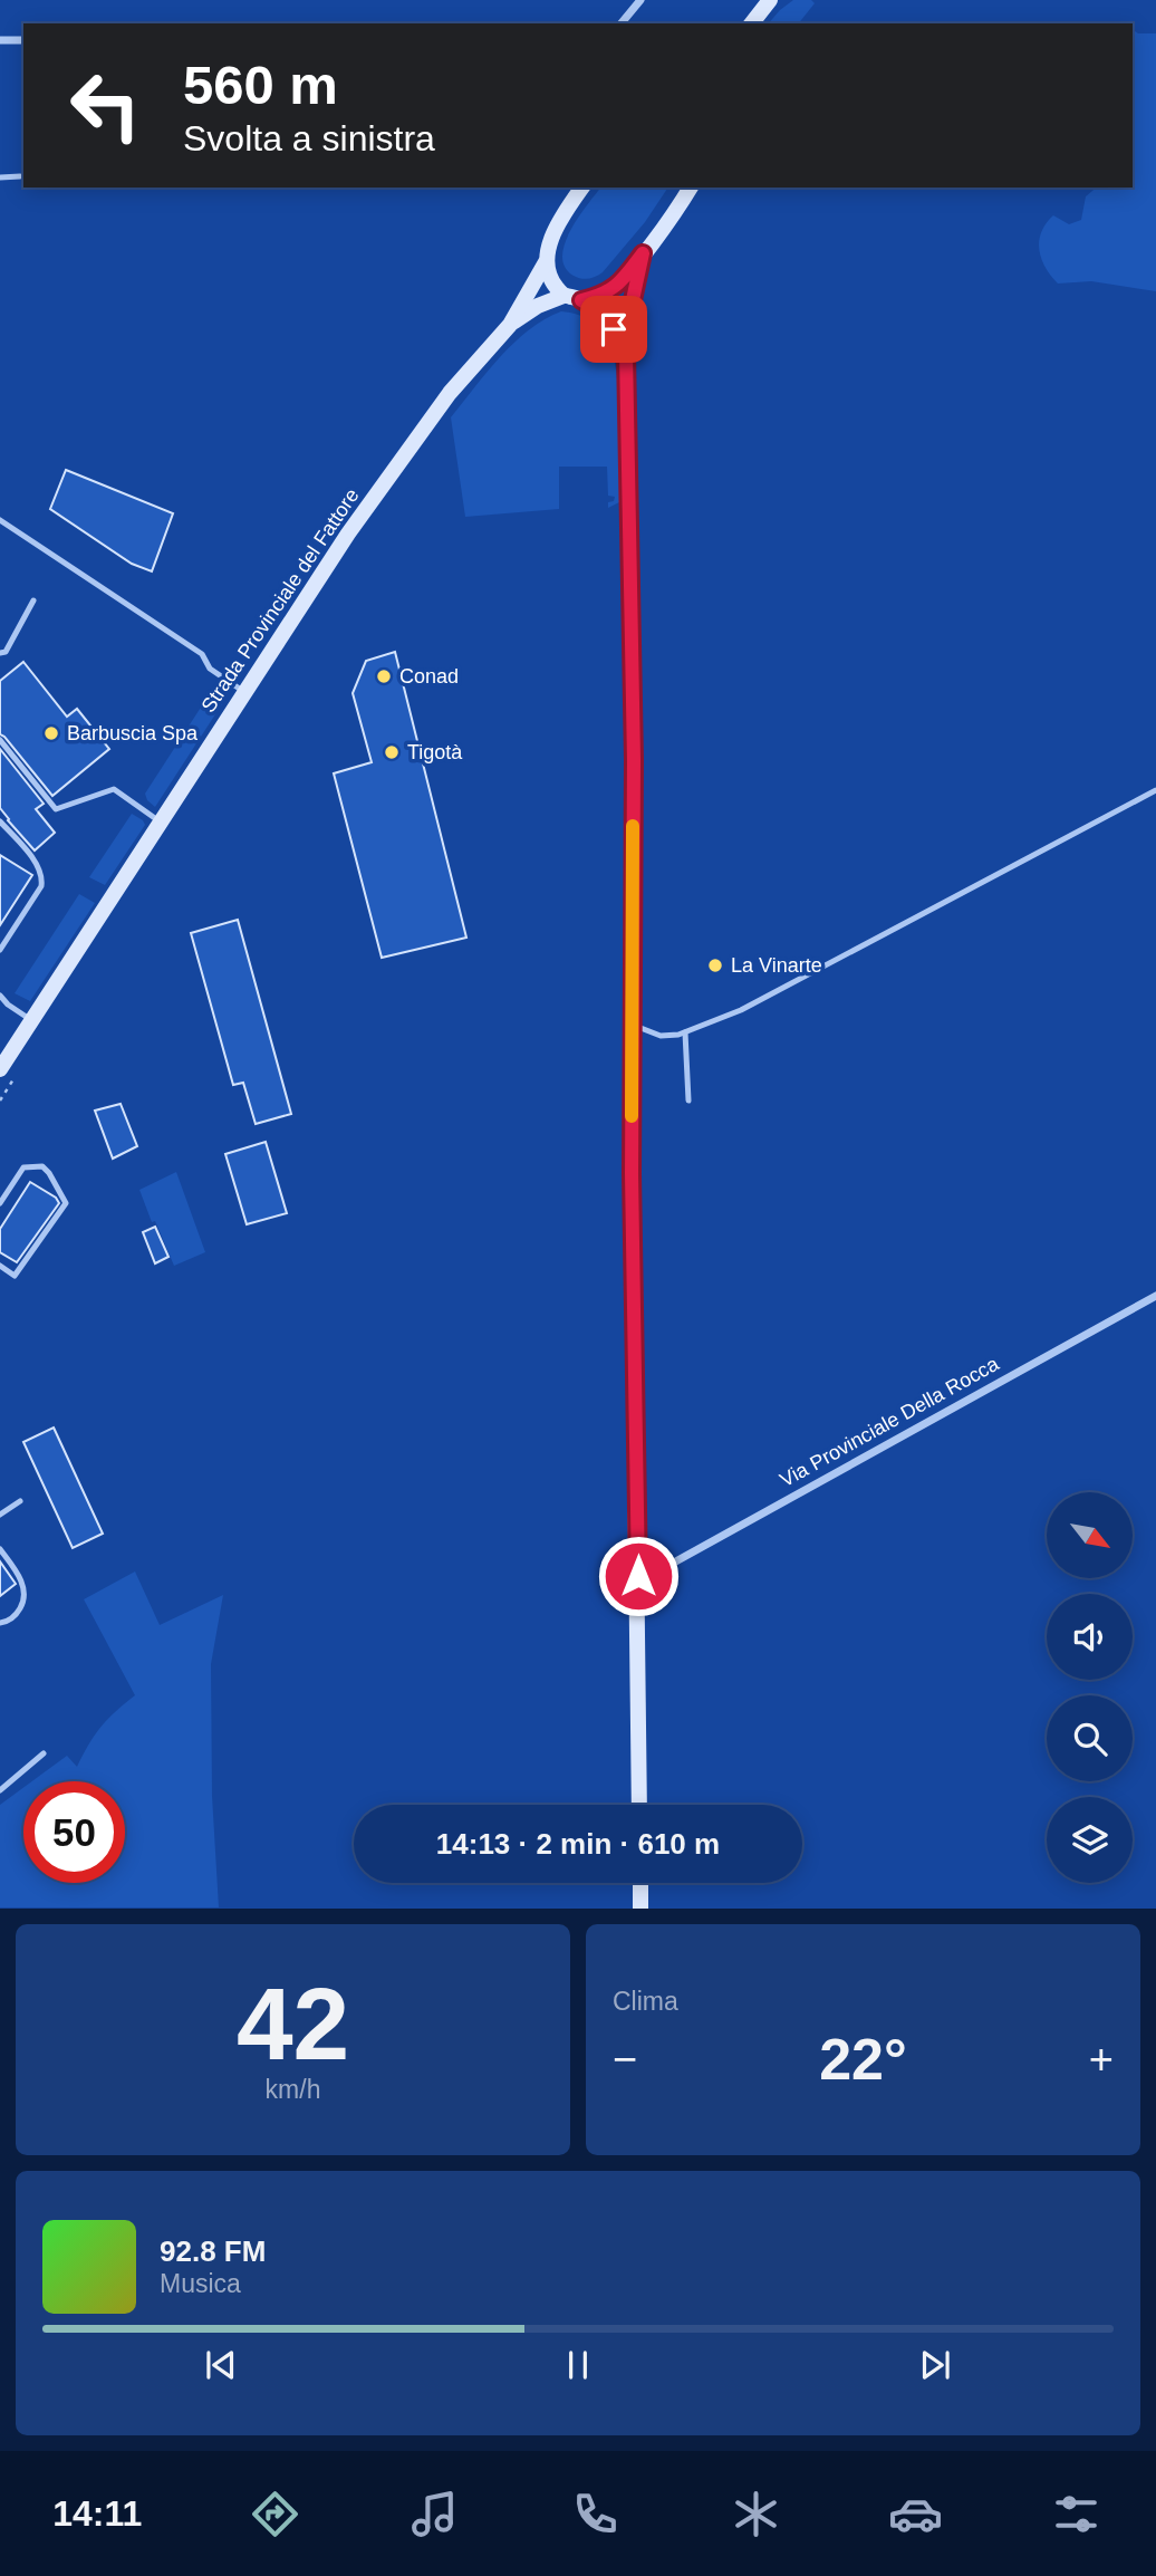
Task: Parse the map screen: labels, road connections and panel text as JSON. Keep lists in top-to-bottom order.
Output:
{
  "streets": {
    "main road": ["Strada Provinciale del Fattore"],
    "street": ["Via Provinciale Della Rocca"]
  },
  "places": [
    "Conad",
    "Barbuscia Spa",
    "Tigotà",
    "La Vinarte"
  ],
  "north": "bottom right",
  "page": {
    "turn": ["560 m", "Svolta a sinistra"],
    "limit": "50",
    "trip": "14:13 · 2 min · 610 m",
    "tile": [
      ["42", "km/h"],
      "Clima"
    ],
    "heat": ["−", "22°", "+"],
    "song": ["92.8 FM", "Musica"],
    "tabs": "14:11"
  }
}
